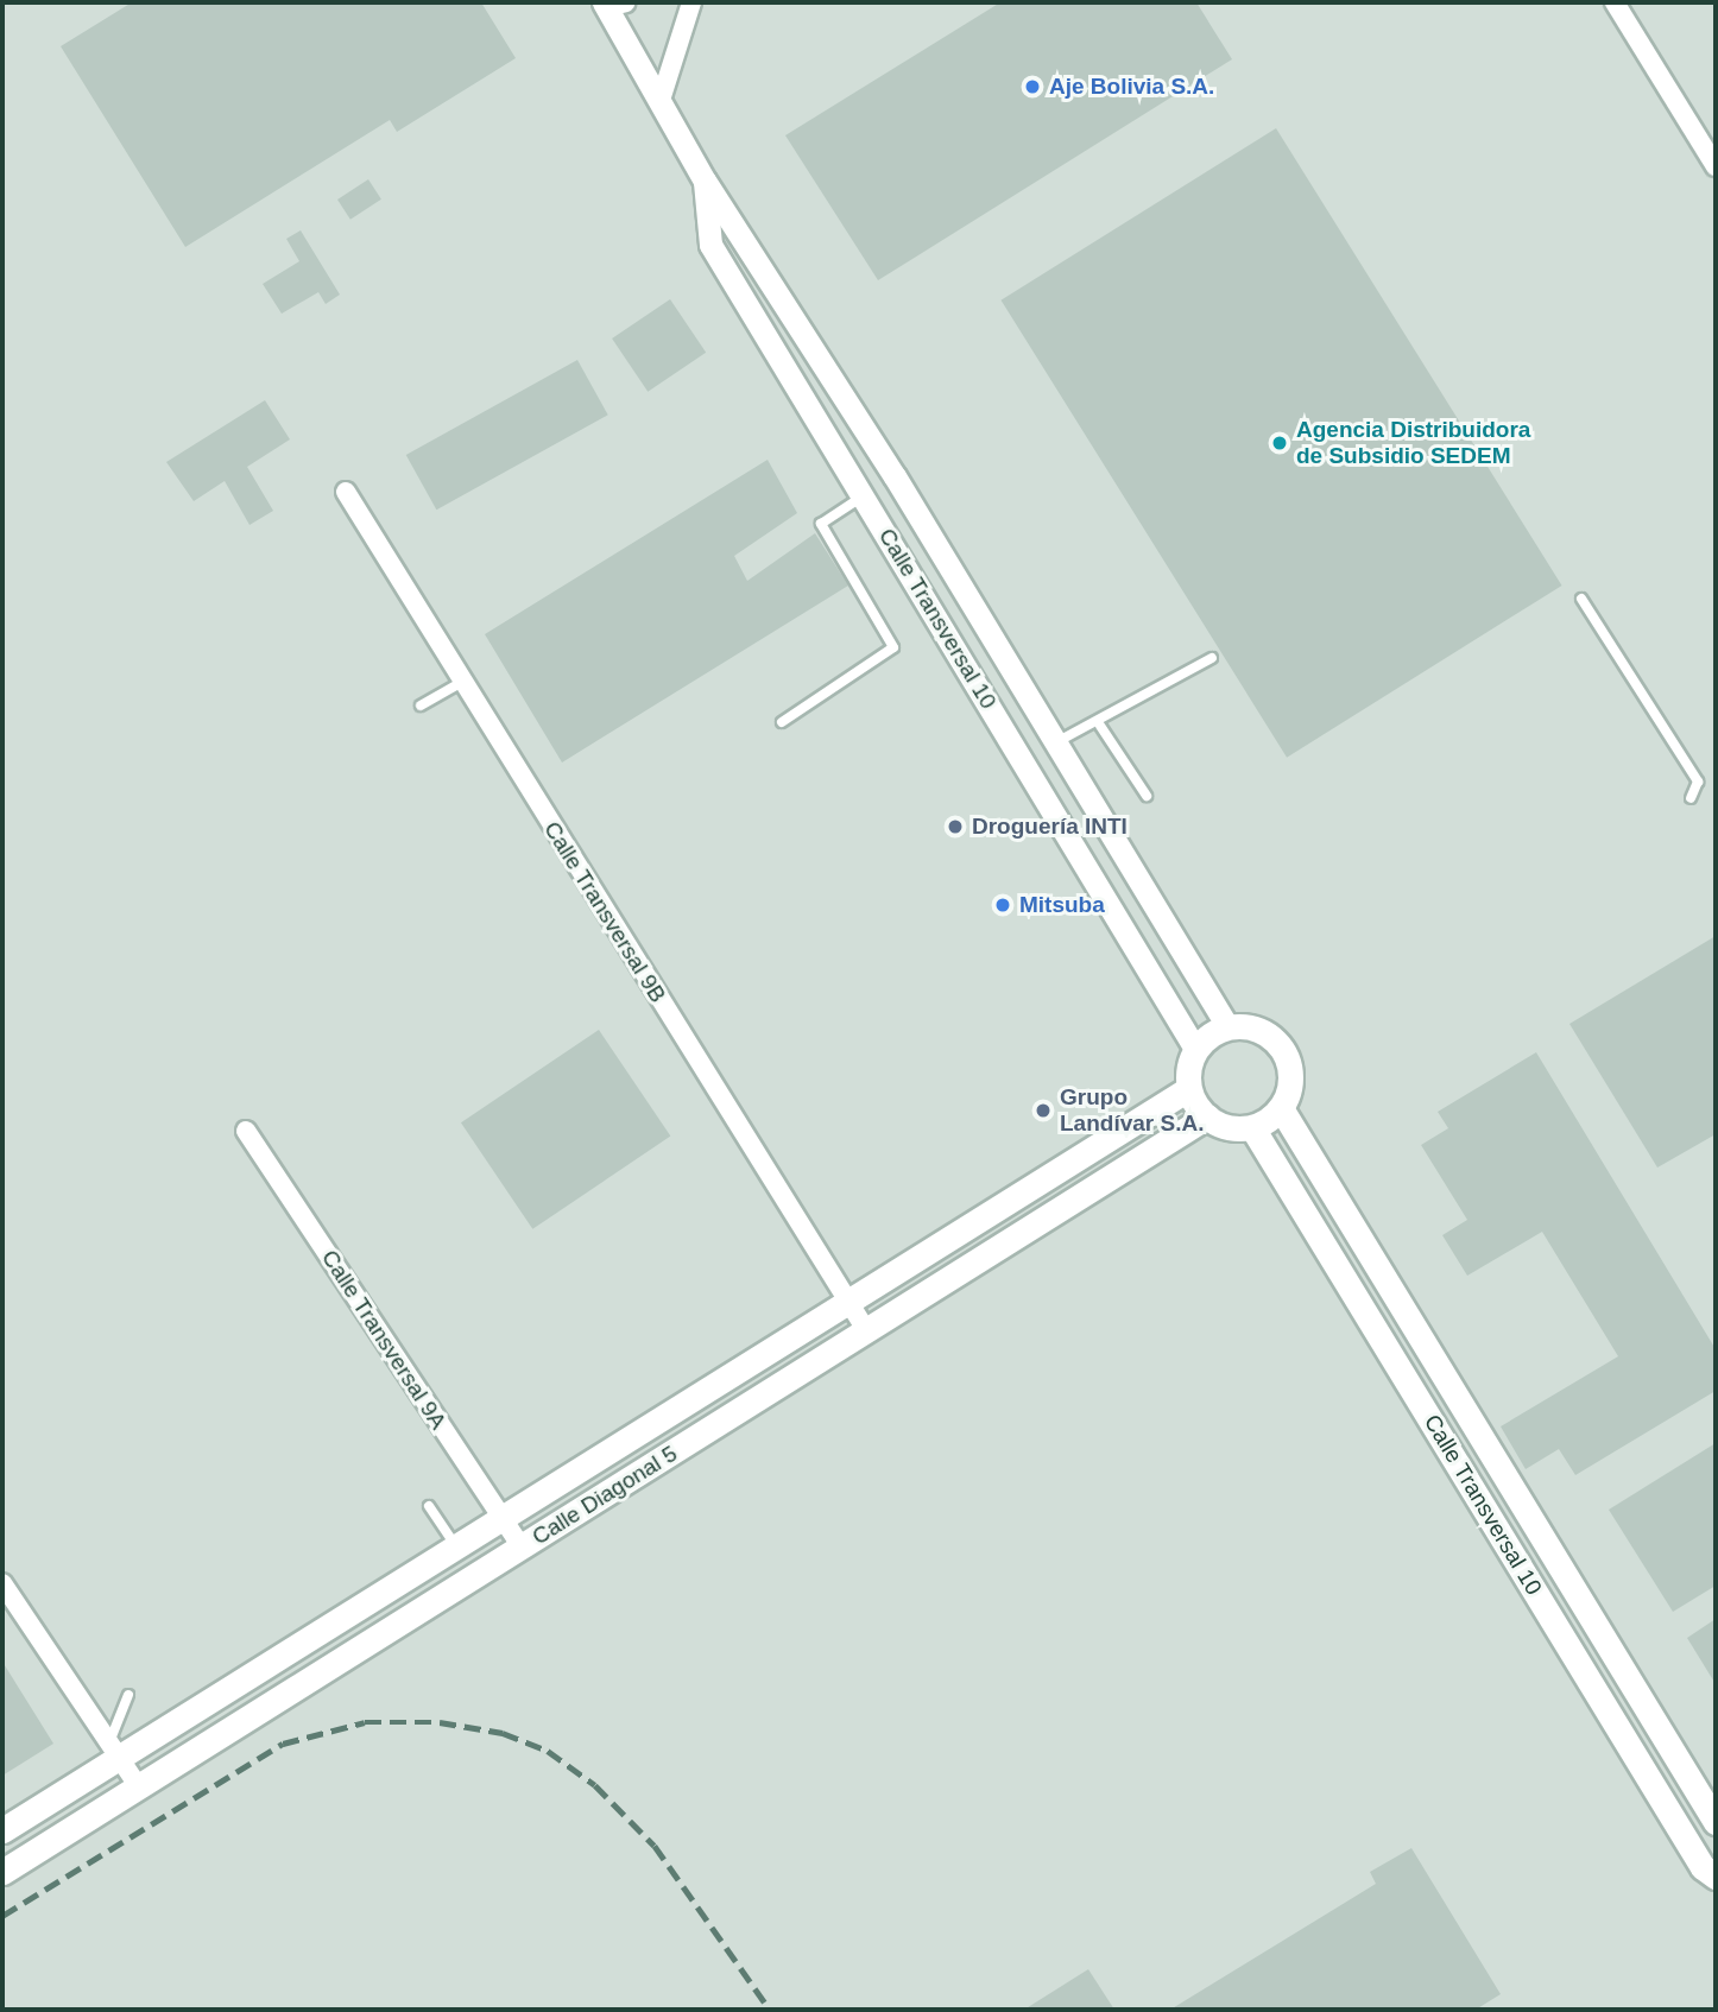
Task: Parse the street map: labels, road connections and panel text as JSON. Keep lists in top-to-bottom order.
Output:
{
  "streets": {
    "main road": ["Calle Transversal 10", "Calle Diagonal 5"],
    "street": ["Calle Transversal 9B", "Calle Transversal 9A"]
  },
  "crossings": [
    ["Calle Transversal 10", "Calle Diagonal 5"],
    ["Calle Transversal 9B", "Calle Diagonal 5"],
    ["Calle Transversal 9A", "Calle Diagonal 5"]
  ],
  "places": [
    "Aje Bolivia S.A.",
    "Agencia Distribuidora de Subsidio SEDEM",
    "Droguería INTI",
    "Mitsuba",
    "Grupo Landívar S.A."
  ]
}
